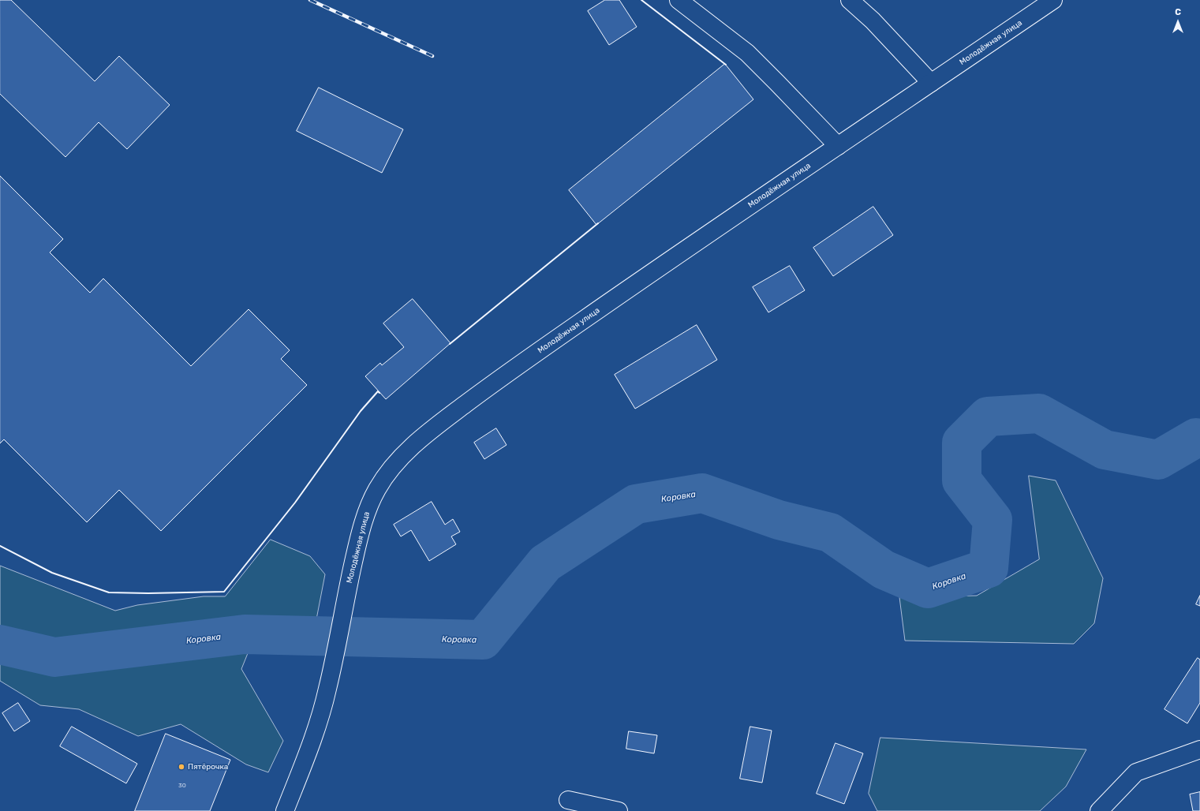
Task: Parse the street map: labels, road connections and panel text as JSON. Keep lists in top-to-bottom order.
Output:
{
  "streets": {
    "main road": ["Молодёжная улица"]
  },
  "water": ["Коровка"],
  "places": ["Пятёрочка"],
  "house_numbers": ["30"],
  "north": "top"
}
